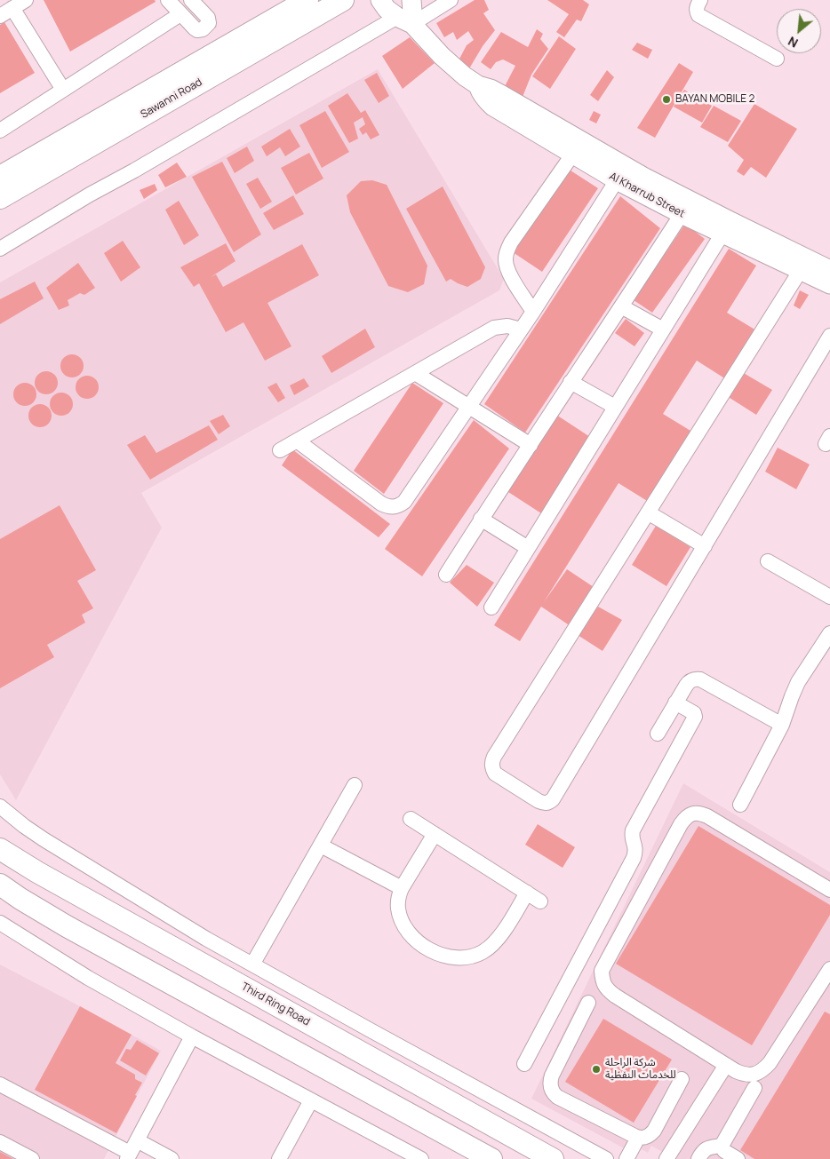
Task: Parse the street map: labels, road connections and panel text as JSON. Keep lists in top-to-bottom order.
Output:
{
  "streets": {
    "highway": ["Sawanni Road", "Third Ring Road"],
    "main road": ["Al Kharrub Street"]
  },
  "places": ["BAYAN MOBILE 2", "شركة الراحلة للخدمات النفظية"],
  "north": "bottom left"
}
